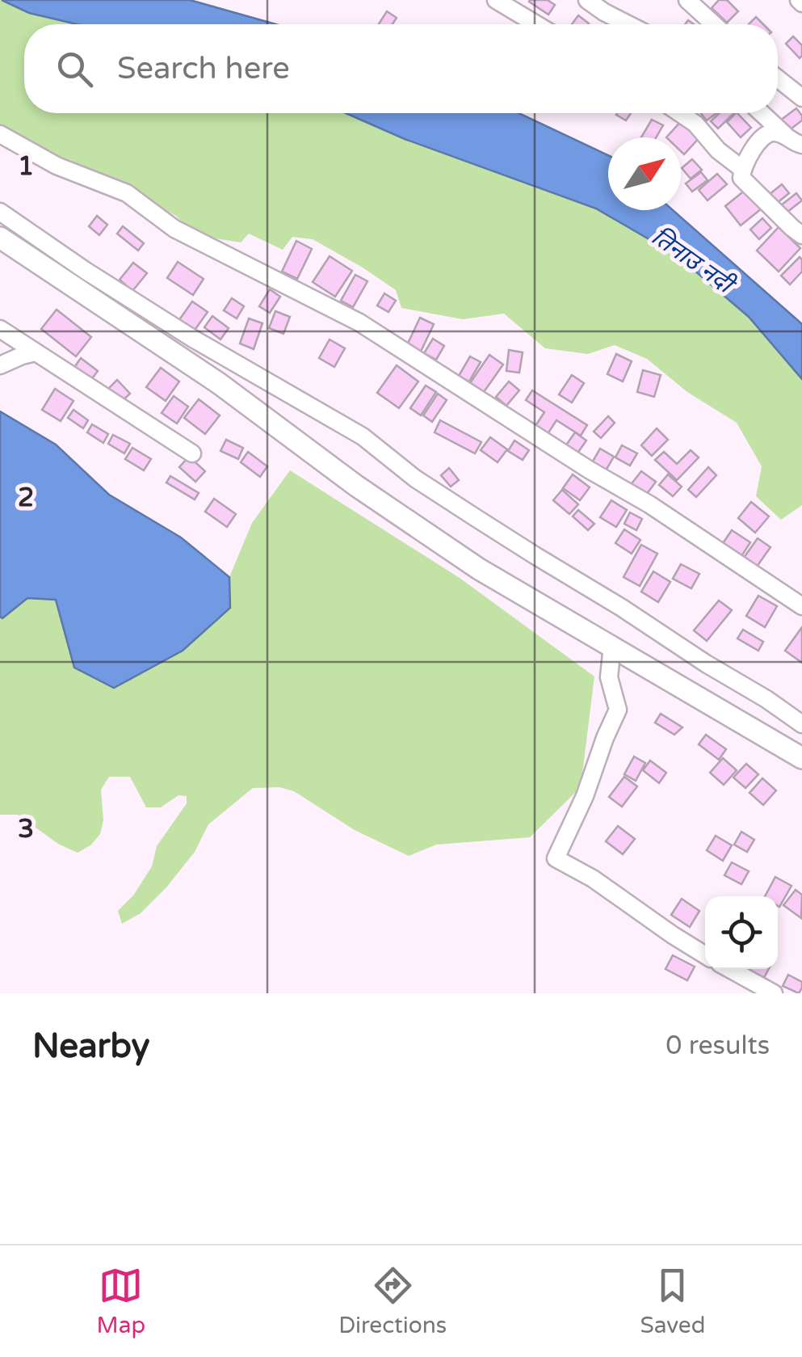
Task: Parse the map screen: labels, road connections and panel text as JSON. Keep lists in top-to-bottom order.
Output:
{
  "water": ["तिनाउ नदी"],
  "north": "top right",
  "page": {
    "search": "Search here",
    "heading": ["Nearby", "0 results"],
    "nav": ["Map", "Directions", "Saved"]
  },
  "grid": {
    "rows": ["1", "2", "3"]
  }
}
